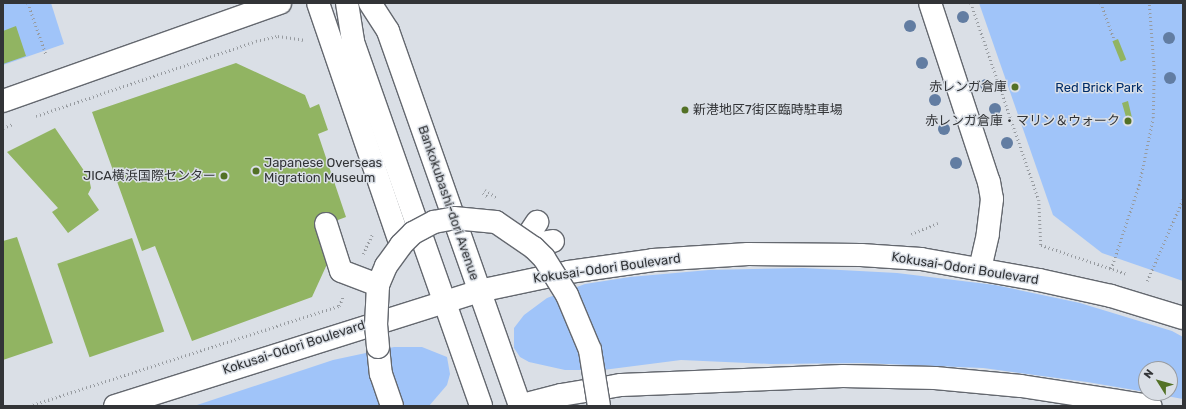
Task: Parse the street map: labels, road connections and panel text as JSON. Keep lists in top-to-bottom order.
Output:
{
  "streets": {
    "street": ["Bankokubashi-dori Avenue", "Kokusai-Odori Boulevard"]
  },
  "crossings": [
    ["Bankokubashi-dori Avenue", "Kokusai-Odori Boulevard"]
  ],
  "parks": ["Red Brick Park"],
  "places": [
    "赤レンガ倉庫",
    "新港地区7街区臨時駐車場",
    "赤レンガ倉庫・マリン＆ウォーク",
    "Japanese Overseas Migration Museum",
    "JICA横浜国際センター"
  ],
  "north": "top left"
}
